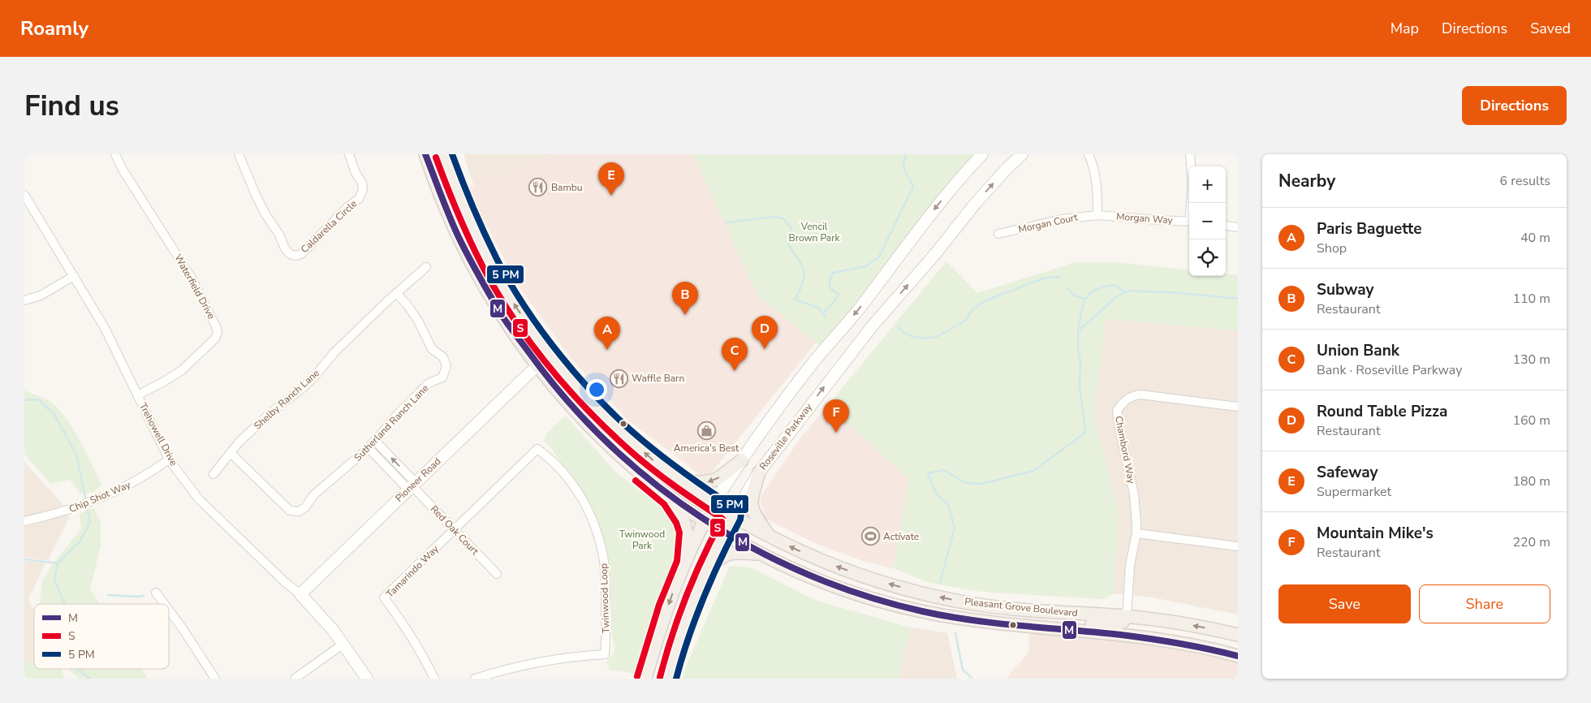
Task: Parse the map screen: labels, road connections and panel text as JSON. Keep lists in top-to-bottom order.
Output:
{
  "streets": {
    "main road": [
      "Trehowell Drive",
      "Roseville Parkway",
      "Pioneer Road",
      "Pleasant Grove Boulevard"
    ],
    "street": [
      "Morgan Way",
      "Morgan Court",
      "Caldarella Circle",
      "Waterfield Drive",
      "Shelby Ranch Lane",
      "Sutherland Ranch Lane",
      "Chambord Way",
      "Chip Shot Way",
      "Red Oak Court",
      "Tamarindo Way",
      "Twinwood Loop"
    ]
  },
  "crossings": [
    ["Morgan Way", "Morgan Court"],
    ["Waterfield Drive", "Trehowell Drive"],
    ["Shelby Ranch Lane", "Sutherland Ranch Lane"],
    ["Trehowell Drive", "Pioneer Road"],
    ["Trehowell Drive", "Chip Shot Way"],
    ["Roseville Parkway", "Pleasant Grove Boulevard"],
    ["Chambord Way", "Pleasant Grove Boulevard"],
    ["Pioneer Road", "Red Oak Court"],
    ["Pioneer Road", "Pleasant Grove Boulevard"],
    ["Red Oak Court", "Tamarindo Way"],
    ["Red Oak Court", "Twinwood Loop"],
    ["Tamarindo Way", "Twinwood Loop"]
  ],
  "parks": ["Vencil Brown Park", "Twinwood Park"],
  "places": {
    "restaurant": ["Bambu", "Waffle Barn"],
    "shop": ["America's Best"],
    "sports": ["Actívate"]
  },
  "lines": ["transit line M", "transit line S"],
  "legend": ["M", "S", "5 PM"],
  "page": {
    "header": "Roamly",
    "nav": ["Map", "Directions", "Saved"],
    "buttons": [
      "Directions",
      ["Save", "Share"]
    ],
    "title": "Find us",
    "heading": ["Nearby", "6 results"],
    "pins": [
      "E",
      "B",
      "D",
      "A",
      "C",
      "F"
    ],
    "map_buttons": ["+", "−"],
    "list": [
      {
        "mark": "A",
        "name": "Paris Baguette",
        "note": "Shop",
        "value": "40 m"
      },
      {
        "mark": "B",
        "name": "Subway",
        "note": "Restaurant",
        "value": "110 m"
      },
      {
        "mark": "C",
        "name": "Union Bank",
        "note": "Bank · Roseville Parkway",
        "value": "130 m"
      },
      {
        "mark": "D",
        "name": "Round Table Pizza",
        "note": "Restaurant",
        "value": "160 m"
      },
      {
        "mark": "E",
        "name": "Safeway",
        "note": "Supermarket",
        "value": "180 m"
      },
      {
        "mark": "F",
        "name": "Mountain Mike's",
        "note": "Restaurant",
        "value": "220 m"
      }
    ]
  }
}
